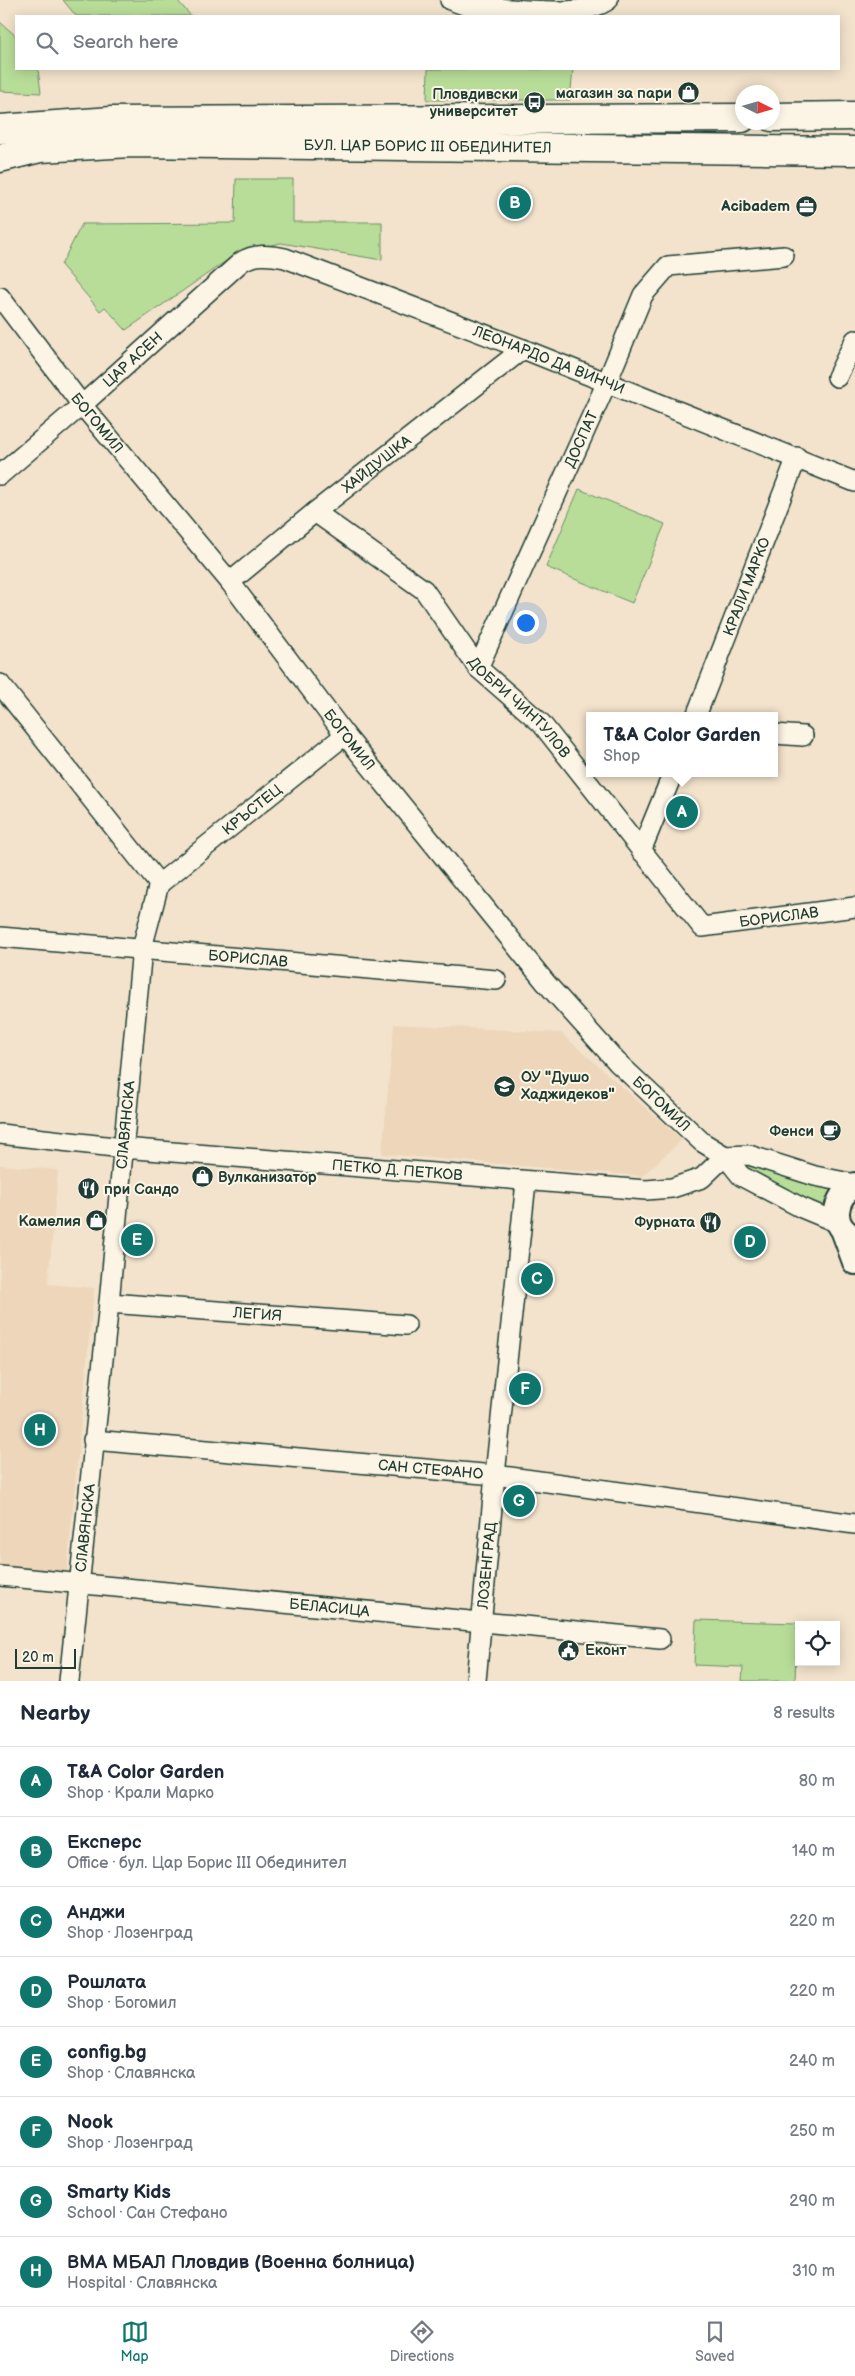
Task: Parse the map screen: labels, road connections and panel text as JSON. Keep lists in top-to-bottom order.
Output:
{
  "streets": {
    "main road": ["БУЛ. ЦАР БОРИС III ОБЕДИНИТЕЛ"],
    "street": [
      "ЦАР АСЕН",
      "ЛЕОНАРДО ДА ВИНЧИ",
      "БОГОМИЛ",
      "ДОСПАТ",
      "ХАЙДУШКА",
      "КРАЛИ МАРКО",
      "ДОБРИ ЧИНТУЛОВ",
      "КРЪСТЕЦ",
      "БОРИСЛАВ",
      "СЛАВЯНСКА",
      "ПЕТКО Д. ПЕТКОВ",
      "ЛЕГИЯ",
      "САН СТЕФАНО",
      "ЛОЗЕНГРАД",
      "БЕЛАСИЦА"
    ]
  },
  "crossings": [
    ["ЦАР АСЕН", "ЛЕОНАРДО ДА ВИНЧИ"],
    ["ЦАР АСЕН", "БОГОМИЛ"],
    ["ЛЕОНАРДО ДА ВИНЧИ", "ДОСПАТ"],
    ["ЛЕОНАРДО ДА ВИНЧИ", "ХАЙДУШКА"],
    ["ЛЕОНАРДО ДА ВИНЧИ", "КРАЛИ МАРКО"],
    ["БОГОМИЛ", "ХАЙДУШКА"],
    ["БОГОМИЛ", "КРЪСТЕЦ"],
    ["БОГОМИЛ", "ПЕТКО Д. ПЕТКОВ"],
    ["ДОСПАТ", "ДОБРИ ЧИНТУЛОВ"],
    ["ХАЙДУШКА", "ДОБРИ ЧИНТУЛОВ"],
    ["ДОБРИ ЧИНТУЛОВ", "БОРИСЛАВ"],
    ["КРЪСТЕЦ", "СЛАВЯНСКА"],
    ["БОРИСЛАВ", "СЛАВЯНСКА"],
    ["СЛАВЯНСКА", "ПЕТКО Д. ПЕТКОВ"],
    ["СЛАВЯНСКА", "ЛЕГИЯ"],
    ["СЛАВЯНСКА", "САН СТЕФАНО"],
    ["СЛАВЯНСКА", "БЕЛАСИЦА"],
    ["ПЕТКО Д. ПЕТКОВ", "ЛОЗЕНГРАД"],
    ["САН СТЕФАНО", "ЛОЗЕНГРАД"],
    ["ЛОЗЕНГРАД", "БЕЛАСИЦА"]
  ],
  "places": {
    "shop": ["магазин за пари", "Вулканизатор", "Камелия"],
    "bus stop": ["Пловдивски университет"],
    "office": ["Acibadem"],
    "school or university": ["ОУ \"Душо Хаджидеков\""],
    "cafe": ["Фенси"],
    "restaurant": ["при Сандо", "Фурната"],
    "public building": ["Еконт"]
  },
  "scale_bar": "20 m",
  "north": "right",
  "page": {
    "search": "Search here",
    "pins": [
      "B",
      "A",
      "E",
      "D",
      "C",
      "F",
      "H",
      "G"
    ],
    "popup": ["T&A Color Garden", "Shop"],
    "scale": "20 m",
    "heading": ["Nearby", "8 results"],
    "list": [
      {
        "mark": "A",
        "name": "T&A Color Garden",
        "note": "Shop · Крали Марко",
        "value": "80 m"
      },
      {
        "mark": "B",
        "name": "Експерс",
        "note": "Office · бул. Цар Борис III Обединител",
        "value": "140 m"
      },
      {
        "mark": "C",
        "name": "Анджи",
        "note": "Shop · Лозенград",
        "value": "220 m"
      },
      {
        "mark": "D",
        "name": "Рошлата",
        "note": "Shop · Богомил",
        "value": "220 m"
      },
      {
        "mark": "E",
        "name": "config.bg",
        "note": "Shop · Славянска",
        "value": "240 m"
      },
      {
        "mark": "F",
        "name": "Nook",
        "note": "Shop · Лозенград",
        "value": "250 m"
      },
      {
        "mark": "G",
        "name": "Smarty Kids",
        "note": "School · Сан Стефано",
        "value": "290 m"
      },
      {
        "mark": "H",
        "name": "ВМА МБАЛ Пловдив (Военна болница)",
        "note": "Hospital · Славянска",
        "value": "310 m"
      }
    ],
    "nav": ["Map", "Directions", "Saved"]
  }
}
